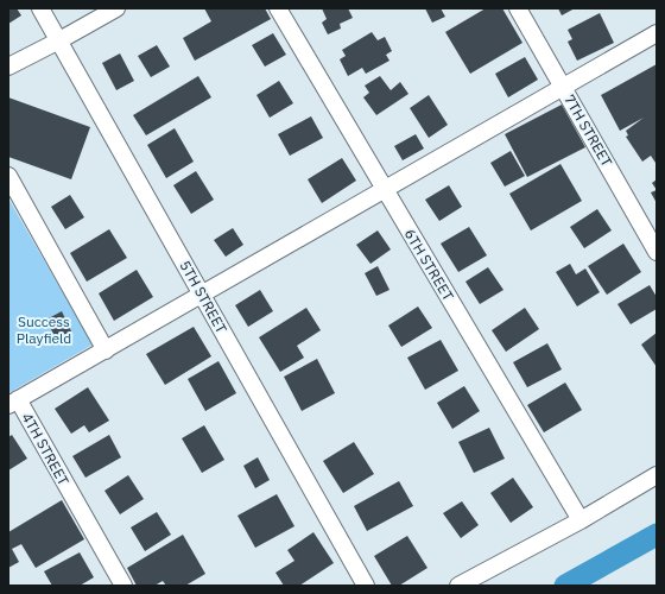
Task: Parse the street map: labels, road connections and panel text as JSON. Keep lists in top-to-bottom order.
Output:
{
  "streets": {
    "street": [
      "7TH STREET",
      "6TH STREET",
      "5TH STREET",
      "4TH STREET"
    ]
  },
  "crossings": [
    ["7TH STREET", "4TH STREET"],
    ["6TH STREET", "4TH STREET"],
    ["5TH STREET", "4TH STREET"]
  ],
  "parks": ["Success Playfield"]
}
